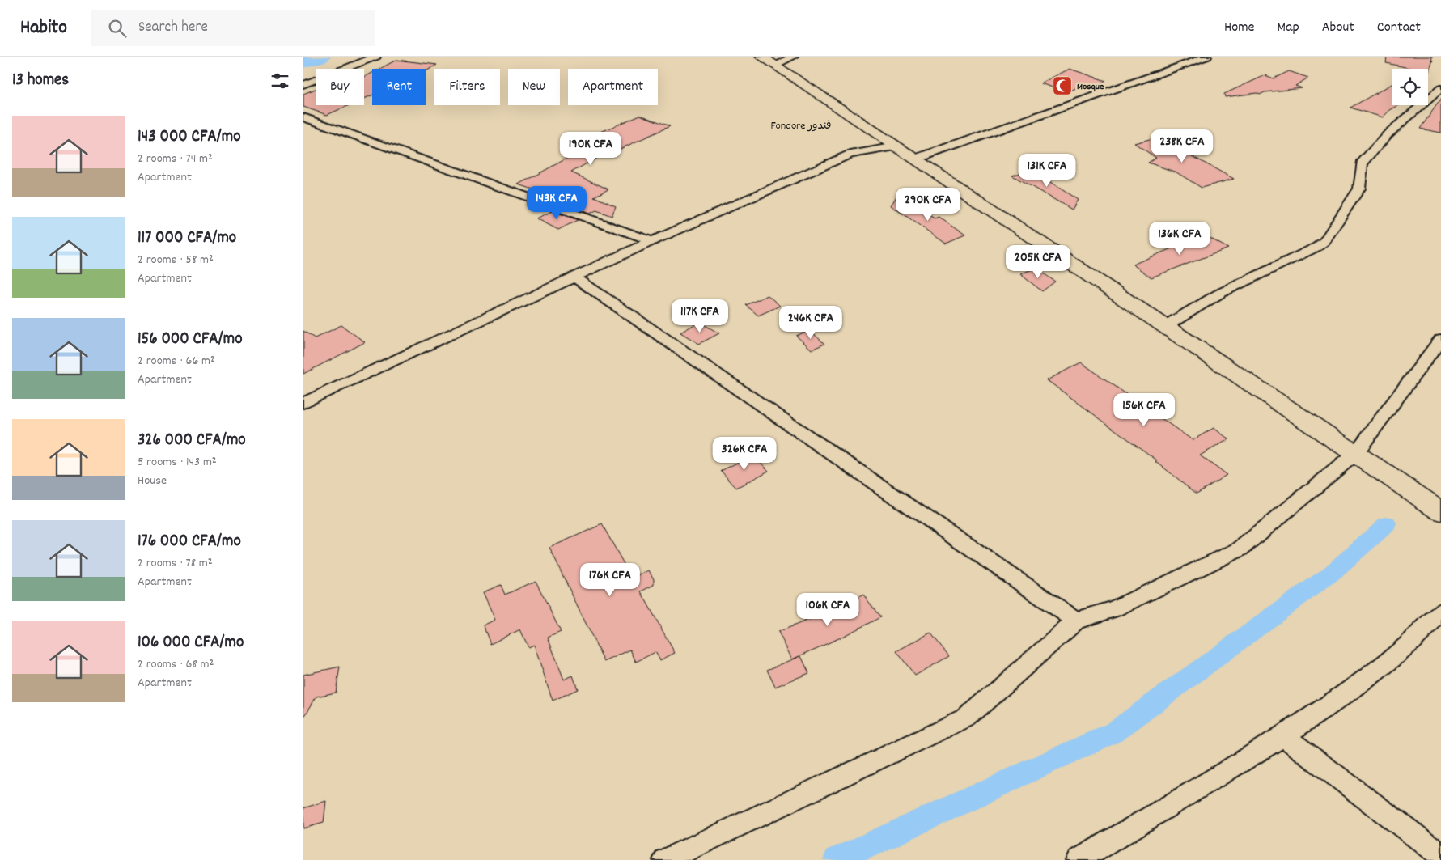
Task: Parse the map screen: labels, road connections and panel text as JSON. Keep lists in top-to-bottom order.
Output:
{
  "districts": ["Fondore فندور"],
  "places": {
    "mosque": ["Mosque"]
  },
  "page": {
    "header": "Habito",
    "search": "Search here",
    "nav": [
      "Home",
      "Map",
      "About",
      "Contact"
    ],
    "heading": "13 homes",
    "chip": [
      "Buy",
      "Rent",
      "Filters",
      "New",
      "Apartment"
    ],
    "list": [
      {
        "name": "143 000 CFA/mo",
        "note": "2 rooms · 74 m² · Apartment"
      },
      {
        "name": "117 000 CFA/mo",
        "note": "2 rooms · 58 m² · Apartment"
      },
      {
        "name": "156 000 CFA/mo",
        "note": "2 rooms · 66 m² · Apartment"
      },
      {
        "name": "326 000 CFA/mo",
        "note": "5 rooms · 143 m² · House"
      },
      {
        "name": "176 000 CFA/mo",
        "note": "2 rooms · 78 m² · Apartment"
      },
      {
        "name": "106 000 CFA/mo",
        "note": "2 rooms · 68 m² · Apartment"
      }
    ],
    "price": [
      "238K CFA",
      "190K CFA",
      "131K CFA",
      "143K CFA",
      "290K CFA",
      "136K CFA",
      "205K CFA",
      "117K CFA",
      "246K CFA",
      "156K CFA",
      "326K CFA",
      "176K CFA",
      "106K CFA"
    ]
  }
}
